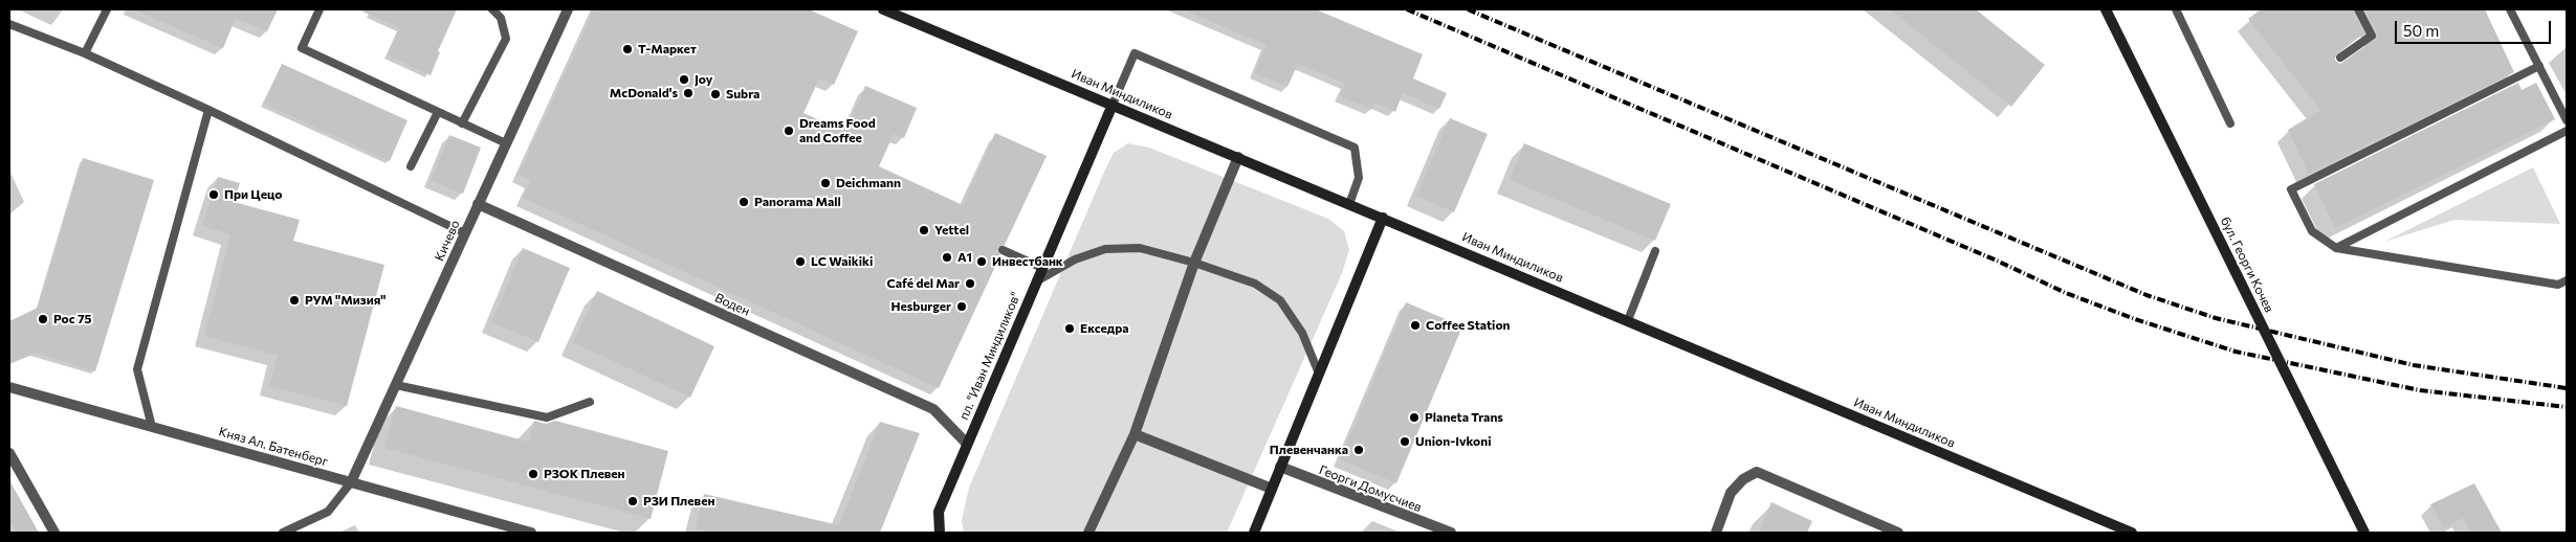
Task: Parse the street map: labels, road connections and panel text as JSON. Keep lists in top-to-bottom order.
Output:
{
  "streets": {
    "street": [
      "Иван Миндиликов",
      "Кичево",
      "бул. Георги Кочев",
      "Воден",
      "пл. \"Иван Миндиликов\"",
      "Княз Ал. Батенберг",
      "Георги Домусчиев"
    ]
  },
  "crossings": [
    ["Иван Миндиликов", "пл. \"Иван Миндиликов\""],
    ["Кичево", "Воден"],
    ["Кичево", "Княз Ал. Батенберг"],
    ["Воден", "пл. \"Иван Миндиликов\""]
  ],
  "places": [
    "Т-Маркет",
    "Joy",
    "McDonald's",
    "Subra",
    "Dreams Food and Coffee",
    "Deichmann",
    "При Цецо",
    "Panorama Mall",
    "Yettel",
    "A1",
    "LC Waikiki",
    "Инвестбанк",
    "Café del Mar",
    "РУМ \"Мизия\"",
    "Hesburger",
    "Рос 75",
    "Coffee Station",
    "Екседра",
    "Planeta Trans",
    "Union-Ivkoni",
    "Плевенчанка",
    "РЗОК Плевен",
    "РЗИ Плевен"
  ],
  "scale_bar": "50 m"
}
